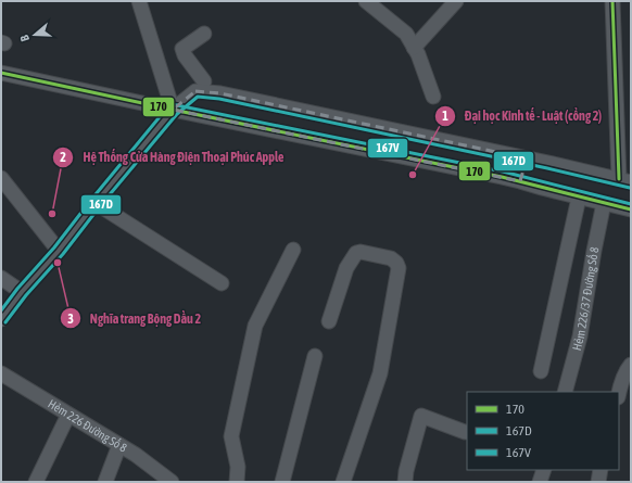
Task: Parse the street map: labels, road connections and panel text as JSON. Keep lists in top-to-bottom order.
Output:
{
  "streets": {
    "street": ["Hẻm 226/37 Đường Số 8", "Hẻm 226 Đường Số 8"]
  },
  "places": ["Đại học Kinh tế - Luật (cổng 2)", "Hệ Thống Cửa Hàng Điện Thoại Phúc Apple", "Nghĩa trang Bộng Dầu 2"],
  "lines": ["transit line 170", "transit line 167D", "transit line 167V"],
  "legend": ["170", "167D", "167V"],
  "north": "left"
}
